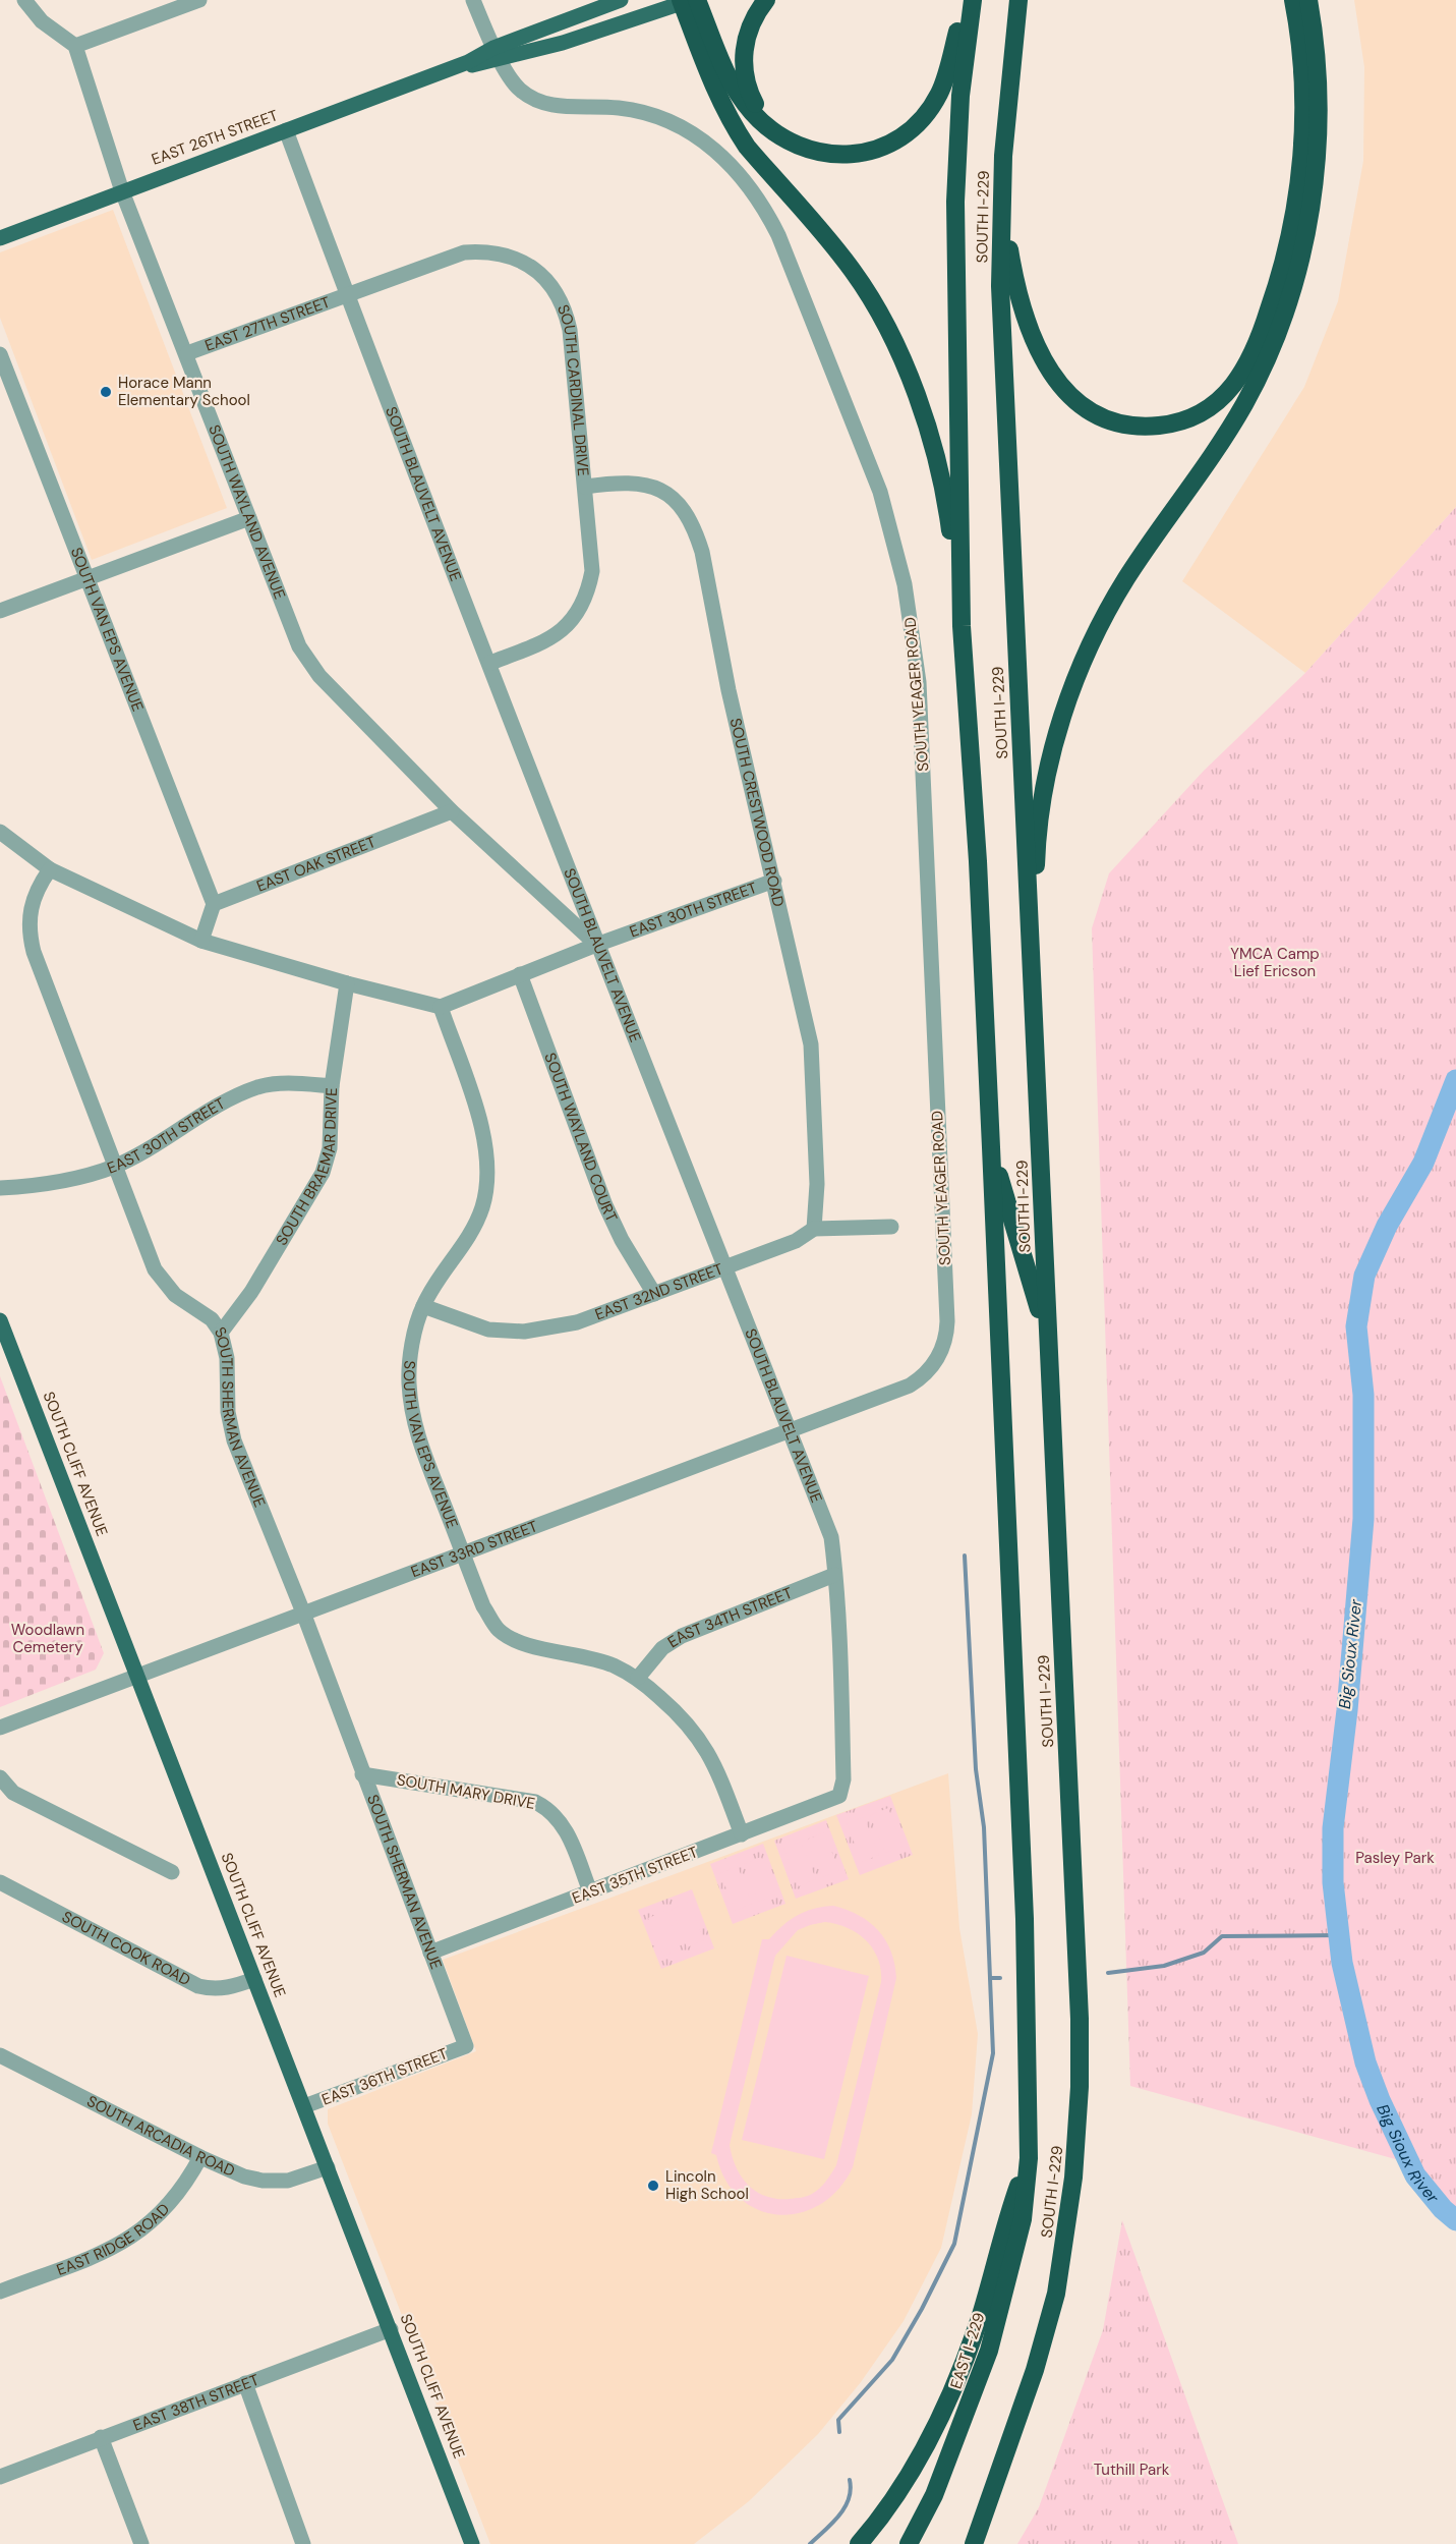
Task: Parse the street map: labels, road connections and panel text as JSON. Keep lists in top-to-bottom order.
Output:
{
  "streets": {
    "highway": ["SOUTH I-229", "EAST I-229"],
    "main road": ["EAST 26TH STREET", "SOUTH CLIFF AVENUE"],
    "street": [
      "EAST 27TH STREET",
      "SOUTH CARDINAL DRIVE",
      "SOUTH BLAUVELT AVENUE",
      "SOUTH WAYLAND AVENUE",
      "SOUTH VAN EPS AVENUE",
      "SOUTH YEAGER ROAD",
      "SOUTH CRESTWOOD ROAD",
      "EAST OAK STREET",
      "EAST 30TH STREET",
      "SOUTH WAYLAND COURT",
      "SOUTH BRAEMAR DRIVE",
      "EAST 32ND STREET",
      "SOUTH SHERMAN AVENUE",
      "EAST 33RD STREET",
      "EAST 34TH STREET",
      "SOUTH MARY DRIVE",
      "EAST 35TH STREET",
      "SOUTH COOK ROAD",
      "EAST 36TH STREET",
      "SOUTH ARCADIA ROAD",
      "EAST RIDGE ROAD",
      "EAST 38TH STREET"
    ]
  },
  "crossings": [
    ["EAST 26TH STREET", "SOUTH BLAUVELT AVENUE"],
    ["EAST 26TH STREET", "SOUTH WAYLAND AVENUE"],
    ["EAST 26TH STREET", "SOUTH YEAGER ROAD"],
    ["SOUTH I-229", "EAST I-229"],
    ["EAST 27TH STREET", "SOUTH CARDINAL DRIVE"],
    ["EAST 27TH STREET", "SOUTH BLAUVELT AVENUE"],
    ["EAST 27TH STREET", "SOUTH WAYLAND AVENUE"],
    ["SOUTH CARDINAL DRIVE", "SOUTH BLAUVELT AVENUE"],
    ["SOUTH CARDINAL DRIVE", "SOUTH CRESTWOOD ROAD"],
    ["SOUTH BLAUVELT AVENUE", "SOUTH WAYLAND AVENUE"],
    ["SOUTH BLAUVELT AVENUE", "EAST 30TH STREET"],
    ["SOUTH BLAUVELT AVENUE", "EAST 32ND STREET"],
    ["SOUTH BLAUVELT AVENUE", "EAST 33RD STREET"],
    ["SOUTH BLAUVELT AVENUE", "EAST 34TH STREET"],
    ["SOUTH BLAUVELT AVENUE", "EAST 35TH STREET"],
    ["SOUTH WAYLAND AVENUE", "EAST OAK STREET"],
    ["SOUTH WAYLAND AVENUE", "EAST 30TH STREET"],
    ["SOUTH VAN EPS AVENUE", "EAST OAK STREET"],
    ["SOUTH VAN EPS AVENUE", "EAST 30TH STREET"],
    ["SOUTH VAN EPS AVENUE", "EAST 32ND STREET"],
    ["SOUTH VAN EPS AVENUE", "EAST 33RD STREET"],
    ["SOUTH VAN EPS AVENUE", "EAST 34TH STREET"],
    ["SOUTH VAN EPS AVENUE", "EAST 35TH STREET"],
    ["SOUTH YEAGER ROAD", "EAST 33RD STREET"],
    ["SOUTH CRESTWOOD ROAD", "EAST 30TH STREET"],
    ["SOUTH CRESTWOOD ROAD", "EAST 32ND STREET"],
    ["EAST 30TH STREET", "SOUTH WAYLAND COURT"],
    ["EAST 30TH STREET", "SOUTH BRAEMAR DRIVE"],
    ["EAST 30TH STREET", "SOUTH SHERMAN AVENUE"],
    ["SOUTH WAYLAND COURT", "EAST 32ND STREET"],
    ["SOUTH BRAEMAR DRIVE", "SOUTH SHERMAN AVENUE"],
    ["SOUTH SHERMAN AVENUE", "EAST 33RD STREET"],
    ["SOUTH SHERMAN AVENUE", "SOUTH MARY DRIVE"],
    ["SOUTH SHERMAN AVENUE", "EAST 35TH STREET"],
    ["SOUTH SHERMAN AVENUE", "EAST 36TH STREET"],
    ["SOUTH CLIFF AVENUE", "EAST 33RD STREET"],
    ["SOUTH CLIFF AVENUE", "SOUTH COOK ROAD"],
    ["SOUTH CLIFF AVENUE", "EAST 36TH STREET"],
    ["SOUTH CLIFF AVENUE", "SOUTH ARCADIA ROAD"],
    ["SOUTH CLIFF AVENUE", "EAST 38TH STREET"],
    ["SOUTH MARY DRIVE", "EAST 35TH STREET"],
    ["SOUTH ARCADIA ROAD", "EAST RIDGE ROAD"]
  ],
  "water": ["Big Sioux River"],
  "parks": [
    "YMCA Camp Lief Ericson",
    "Woodlawn Cemetery",
    "Pasley Park",
    "Tuthill Park"
  ],
  "places": ["Horace Mann Elementary School", "Lincoln High School"]
}
